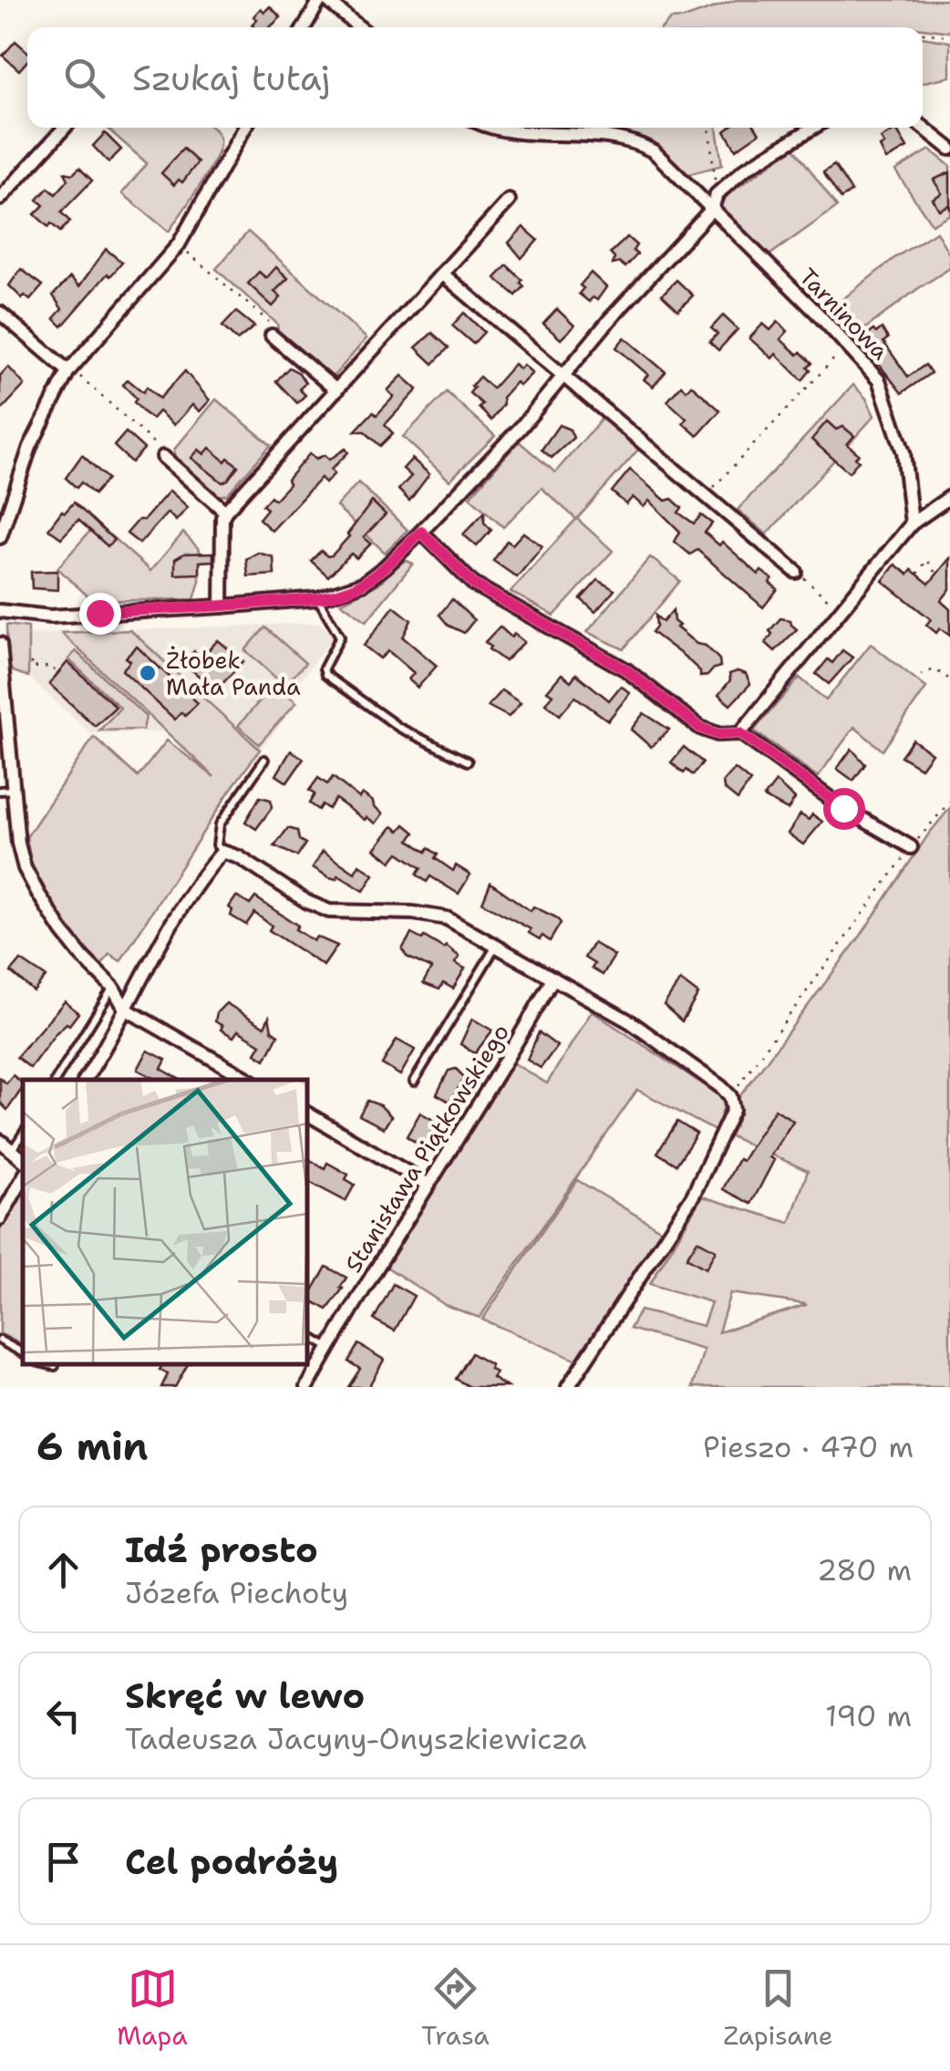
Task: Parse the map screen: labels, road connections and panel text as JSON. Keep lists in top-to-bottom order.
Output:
{
  "streets": {
    "street": ["Tarninowa", "Stanisława Piątkowskiego"]
  },
  "places": ["Żłobek Mała Panda"],
  "page": {
    "search": "Szukaj tutaj",
    "heading": ["6 min", "Pieszo · 470 m"],
    "list": [
      ["Idź prosto", "Józefa Piechoty", "280 m"],
      ["Skręć w lewo", "Tadeusza Jacyny-Onyszkiewicza", "190 m"],
      "Cel podróży"
    ],
    "nav": ["Mapa", "Trasa", "Zapisane"]
  }
}
